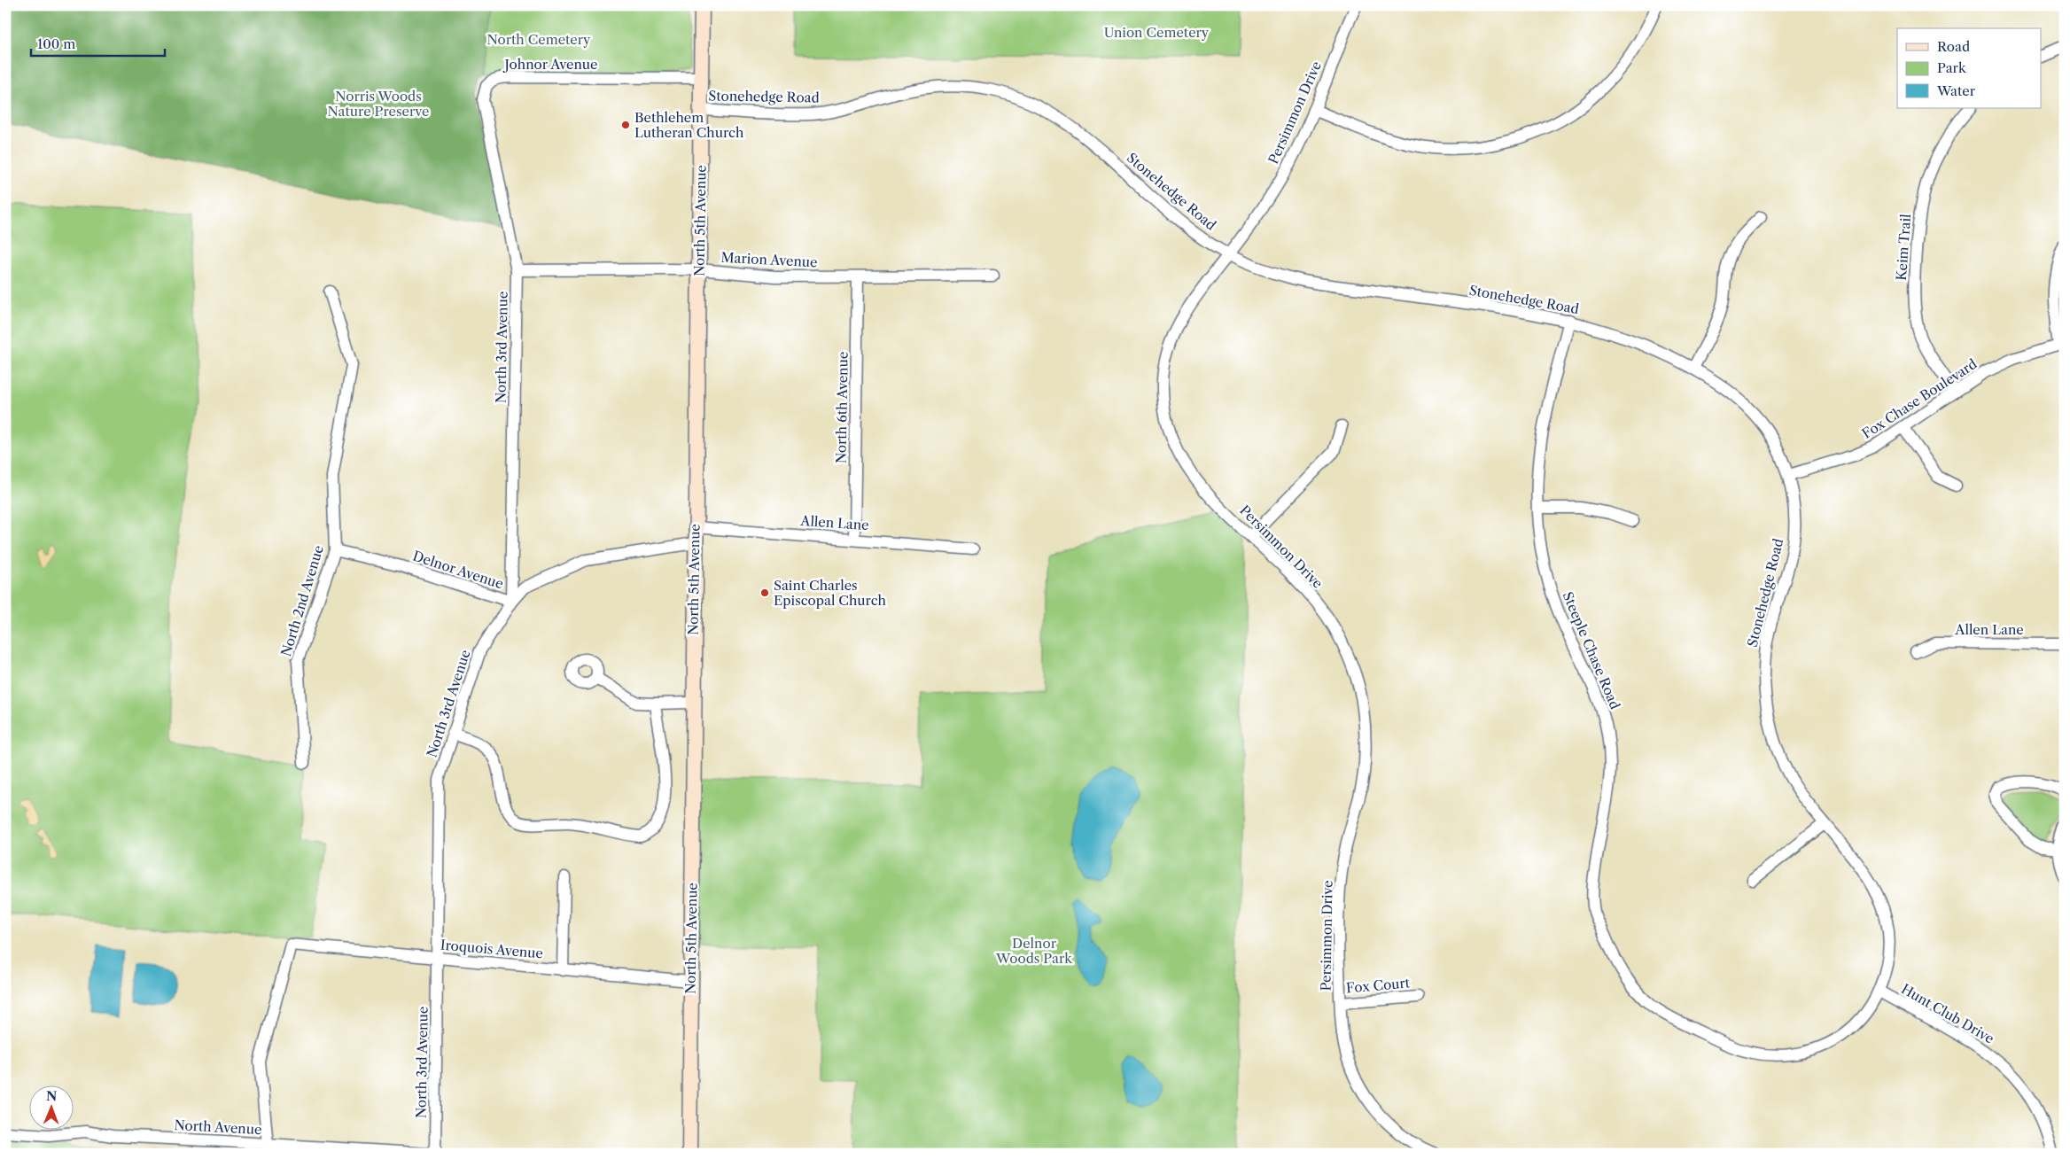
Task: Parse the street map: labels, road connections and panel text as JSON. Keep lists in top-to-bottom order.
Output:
{
  "streets": {
    "main road": ["North 5th Avenue"],
    "street": [
      "Johnor Avenue",
      "Stonehedge Road",
      "Persimmon Drive",
      "Keim Trail",
      "Marion Avenue",
      "North 3rd Avenue",
      "Fox Chase Boulevard",
      "North 6th Avenue",
      "Allen Lane",
      "Delnor Avenue",
      "North 2nd Avenue",
      "Steeple Chase Road",
      "Iroquois Avenue",
      "Fox Court",
      "Hunt Club Drive",
      "North Avenue"
    ]
  },
  "crossings": [
    ["Johnor Avenue", "North 5th Avenue"],
    ["Johnor Avenue", "Marion Avenue"],
    ["Johnor Avenue", "North 3rd Avenue"],
    ["Stonehedge Road", "Persimmon Drive"],
    ["Stonehedge Road", "North 5th Avenue"],
    ["Stonehedge Road", "Fox Chase Boulevard"],
    ["Stonehedge Road", "Steeple Chase Road"],
    ["Stonehedge Road", "Hunt Club Drive"],
    ["Persimmon Drive", "Fox Court"],
    ["North 5th Avenue", "Marion Avenue"],
    ["North 5th Avenue", "Allen Lane"],
    ["North 5th Avenue", "Delnor Avenue"],
    ["North 5th Avenue", "Iroquois Avenue"],
    ["Keim Trail", "Fox Chase Boulevard"],
    ["Marion Avenue", "North 3rd Avenue"],
    ["Marion Avenue", "North 6th Avenue"],
    ["North 3rd Avenue", "Delnor Avenue"],
    ["North 3rd Avenue", "Iroquois Avenue"],
    ["North 6th Avenue", "Allen Lane"],
    ["Delnor Avenue", "North 2nd Avenue"],
    ["Steeple Chase Road", "Hunt Club Drive"],
    ["Iroquois Avenue", "North Avenue"]
  ],
  "parks": [
    "Union Cemetery",
    "North Cemetery",
    "Norris Woods Nature Preserve",
    "Delnor Woods Park"
  ],
  "places": ["Bethlehem Lutheran Church", "Saint Charles Episcopal Church"],
  "legend": ["Road", "Park", "Water"],
  "scale_bar": "100 m",
  "north": "top"
}
